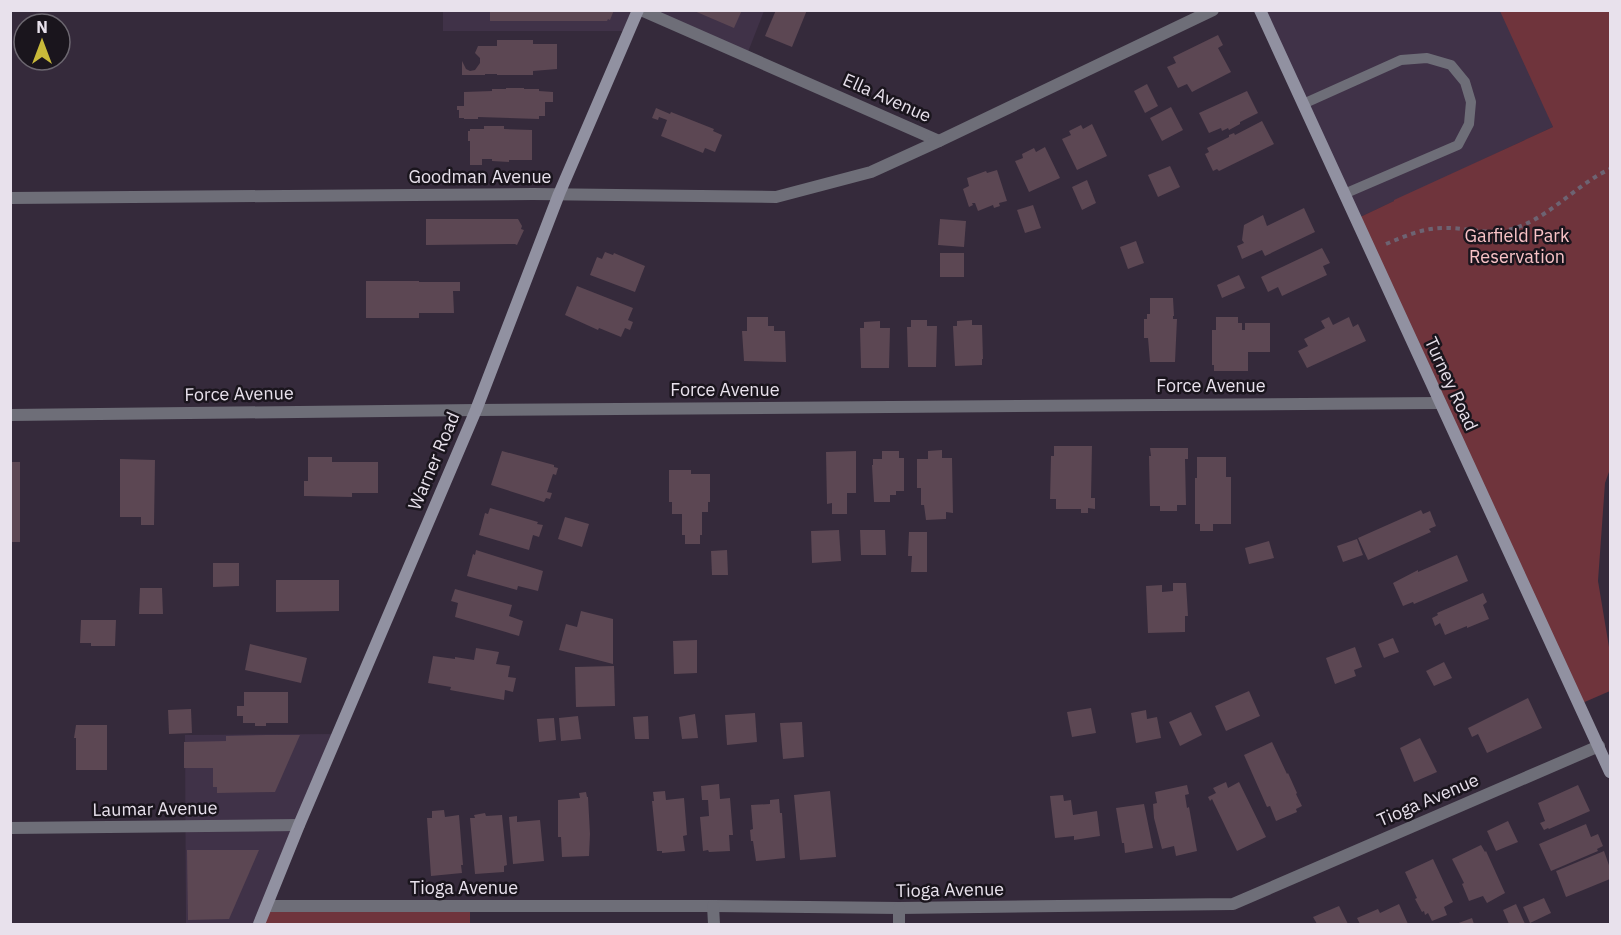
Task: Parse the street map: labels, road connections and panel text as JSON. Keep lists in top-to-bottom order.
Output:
{
  "streets": {
    "main road": ["Turney Road", "Warner Road"],
    "street": [
      "Ella Avenue",
      "Goodman Avenue",
      "Force Avenue",
      "Tioga Avenue",
      "Laumar Avenue"
    ]
  },
  "crossings": [
    ["Ella Avenue", "Goodman Avenue"],
    ["Ella Avenue", "Warner Road"],
    ["Goodman Avenue", "Warner Road"],
    ["Turney Road", "Force Avenue"],
    ["Turney Road", "Tioga Avenue"],
    ["Force Avenue", "Warner Road"],
    ["Warner Road", "Tioga Avenue"],
    ["Warner Road", "Laumar Avenue"]
  ],
  "parks": ["Garfield Park Reservation"],
  "north": "top"
}
